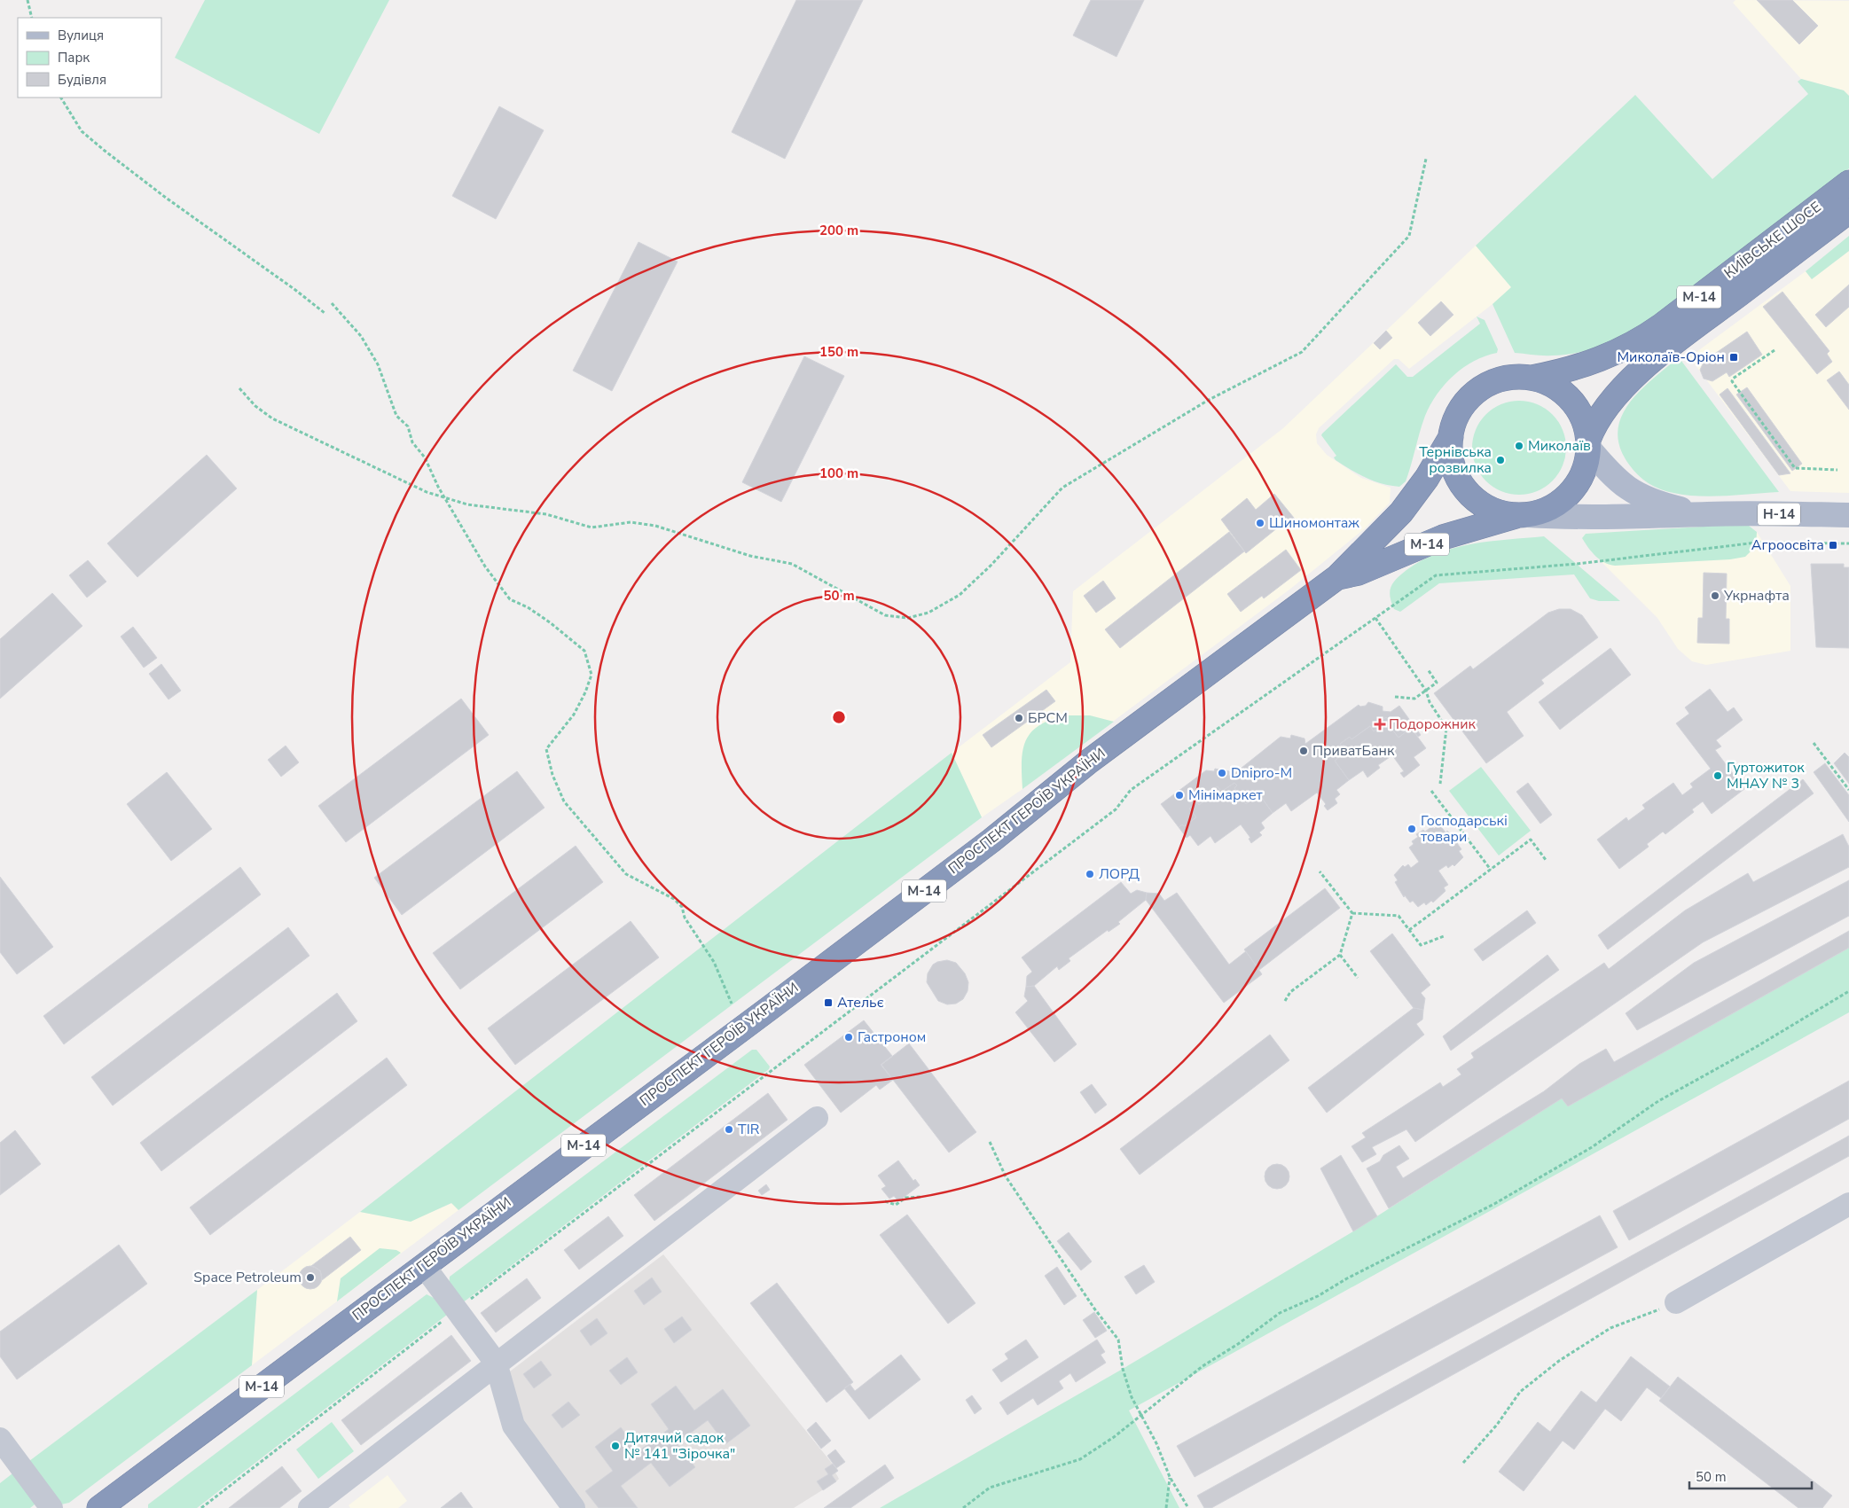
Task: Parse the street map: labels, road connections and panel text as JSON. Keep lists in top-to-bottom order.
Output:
{
  "streets": {
    "highway": ["КИЇВСЬКЕ ШОСЕ", "М-14", "ПРОСПЕКТ ГЕРОЇВ УКРАЇНИ"],
    "main road": ["Н-14"]
  },
  "crossings": [
    ["КИЇВСЬКЕ ШОСЕ", "М-14"],
    ["КИЇВСЬКЕ ШОСЕ", "ПРОСПЕКТ ГЕРОЇВ УКРАЇНИ"],
    ["М-14", "ПРОСПЕКТ ГЕРОЇВ УКРАЇНИ"]
  ],
  "places": {
    "transit": ["Миколаїв-Оріон", "Агроосвіта", "Ательє"],
    "other": [
      "Миколаїв",
      "Тернівська розвилка",
      "Шиномонтаж",
      "Укрнафта",
      "БРСМ",
      "ПриватБанк",
      "Dnipro-M",
      "Гуртожиток МНАУ № 3",
      "Мінімаркет",
      "Господарські товари",
      "ЛОРД",
      "Гастроном",
      "TIR",
      "Space Petroleum",
      "Дитячий садок № 141 \"Зірочка\""
    ],
    "health": ["Подорожник"]
  },
  "legend": ["Вулиця", "Парк", "Будівля"],
  "scale_bar": "50 m",
  "rings": [
    "200 m",
    "150 m",
    "100 m",
    "50 m"
  ]
}
